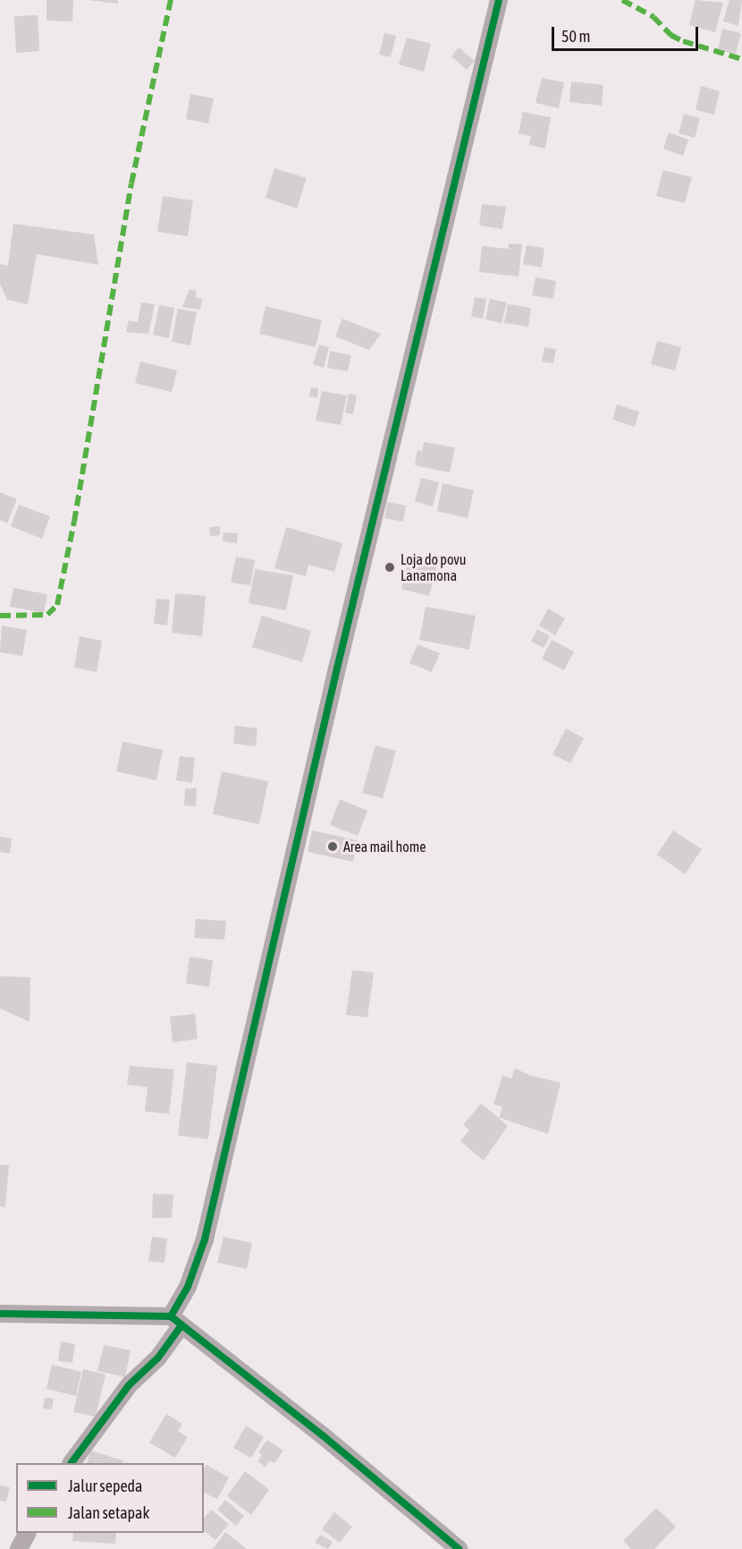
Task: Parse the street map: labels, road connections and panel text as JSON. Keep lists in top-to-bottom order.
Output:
{
  "places": ["Loja do povu Lanamona", "Area mail home"],
  "legend": ["Jalur sepeda", "Jalan setapak"],
  "scale_bar": "50 m"
}
